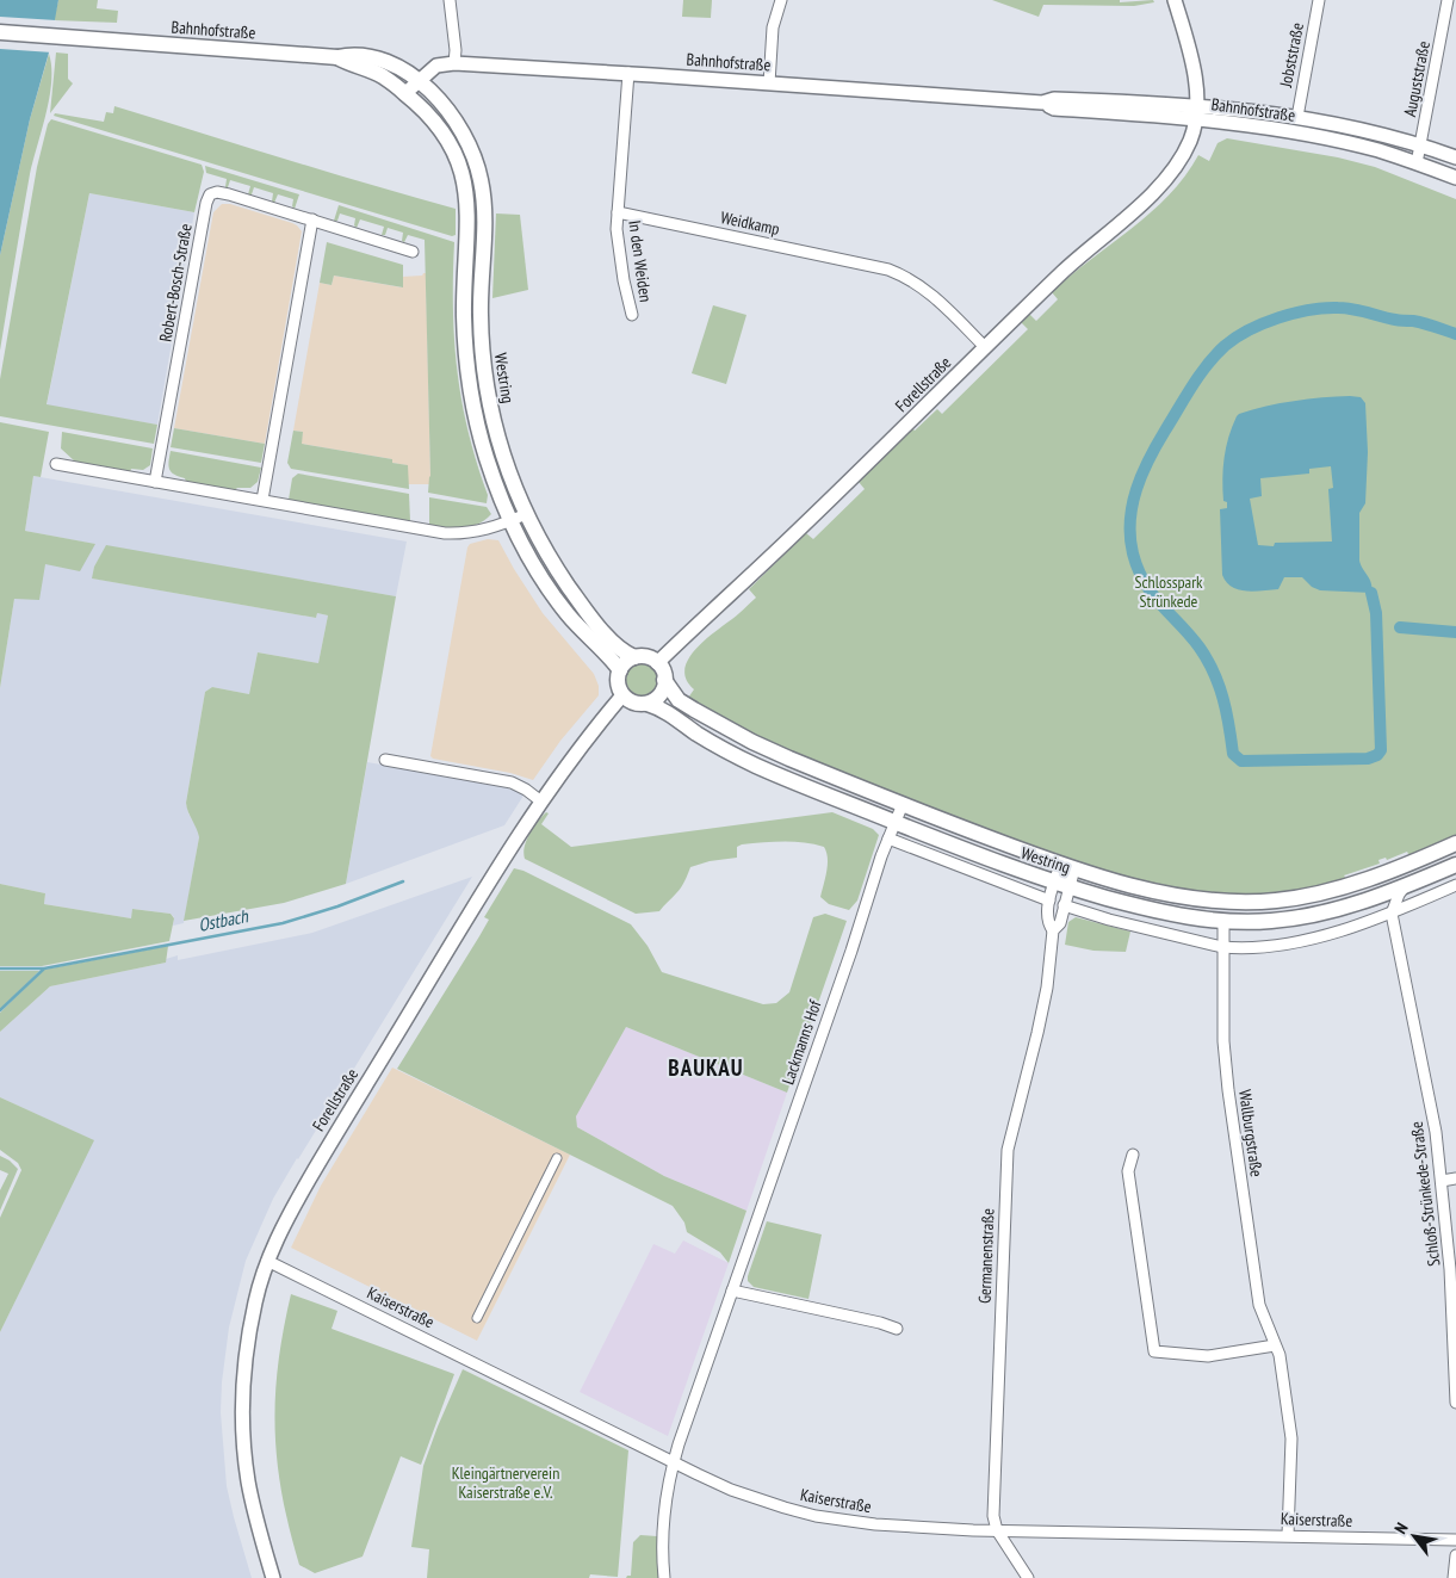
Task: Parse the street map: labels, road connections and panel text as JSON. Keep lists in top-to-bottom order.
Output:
{
  "streets": {
    "main road": ["Bahnhofstraße", "Westring"],
    "street": [
      "Jobststraße",
      "Auguststraße",
      "Weidkamp",
      "In den Weiden",
      "Robert-Bosch-Straße",
      "Forellstraße",
      "Lackmanns Hof",
      "Wallburgstraße",
      "Schloß-Strünkede-Straße",
      "Germanenstraße",
      "Kaiserstraße"
    ]
  },
  "crossings": [
    ["Bahnhofstraße", "Jobststraße"],
    ["Bahnhofstraße", "Auguststraße"],
    ["Bahnhofstraße", "Westring"],
    ["Bahnhofstraße", "Forellstraße"],
    ["Weidkamp", "In den Weiden"],
    ["Weidkamp", "Forellstraße"],
    ["Westring", "Forellstraße"],
    ["Westring", "Lackmanns Hof"],
    ["Westring", "Wallburgstraße"],
    ["Westring", "Germanenstraße"],
    ["Forellstraße", "Kaiserstraße"],
    ["Lackmanns Hof", "Kaiserstraße"],
    ["Wallburgstraße", "Kaiserstraße"],
    ["Germanenstraße", "Kaiserstraße"]
  ],
  "districts": ["BAUKAU"],
  "water": ["Ostbach"],
  "parks": ["Schlosspark Strünkede", "Kleingärtnerverein Kaiserstraße e.V."],
  "north": "top left"
}
